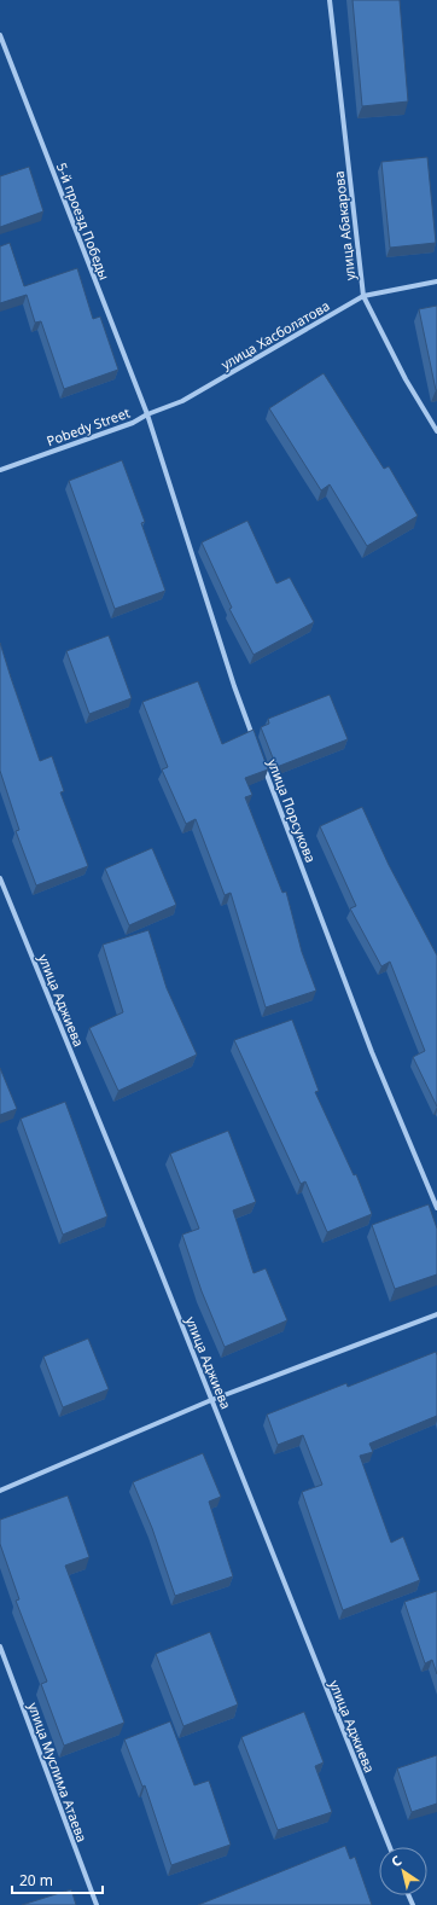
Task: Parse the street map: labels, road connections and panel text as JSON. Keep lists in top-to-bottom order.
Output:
{
  "streets": {
    "street": [
      "5-й проезд Победы",
      "улица Абакарова",
      "улица Хасболатова",
      "Pobedy Street",
      "улица Порсукова",
      "улица Аджиева",
      "улица Муслима Атаева"
    ]
  },
  "crossings": [
    ["5-й проезд Победы", "Pobedy Street"],
    ["улица Абакарова", "улица Хасболатова"],
    ["улица Хасболатова", "Pobedy Street"]
  ],
  "scale_bar": "20 m",
  "north": "top left"
}
